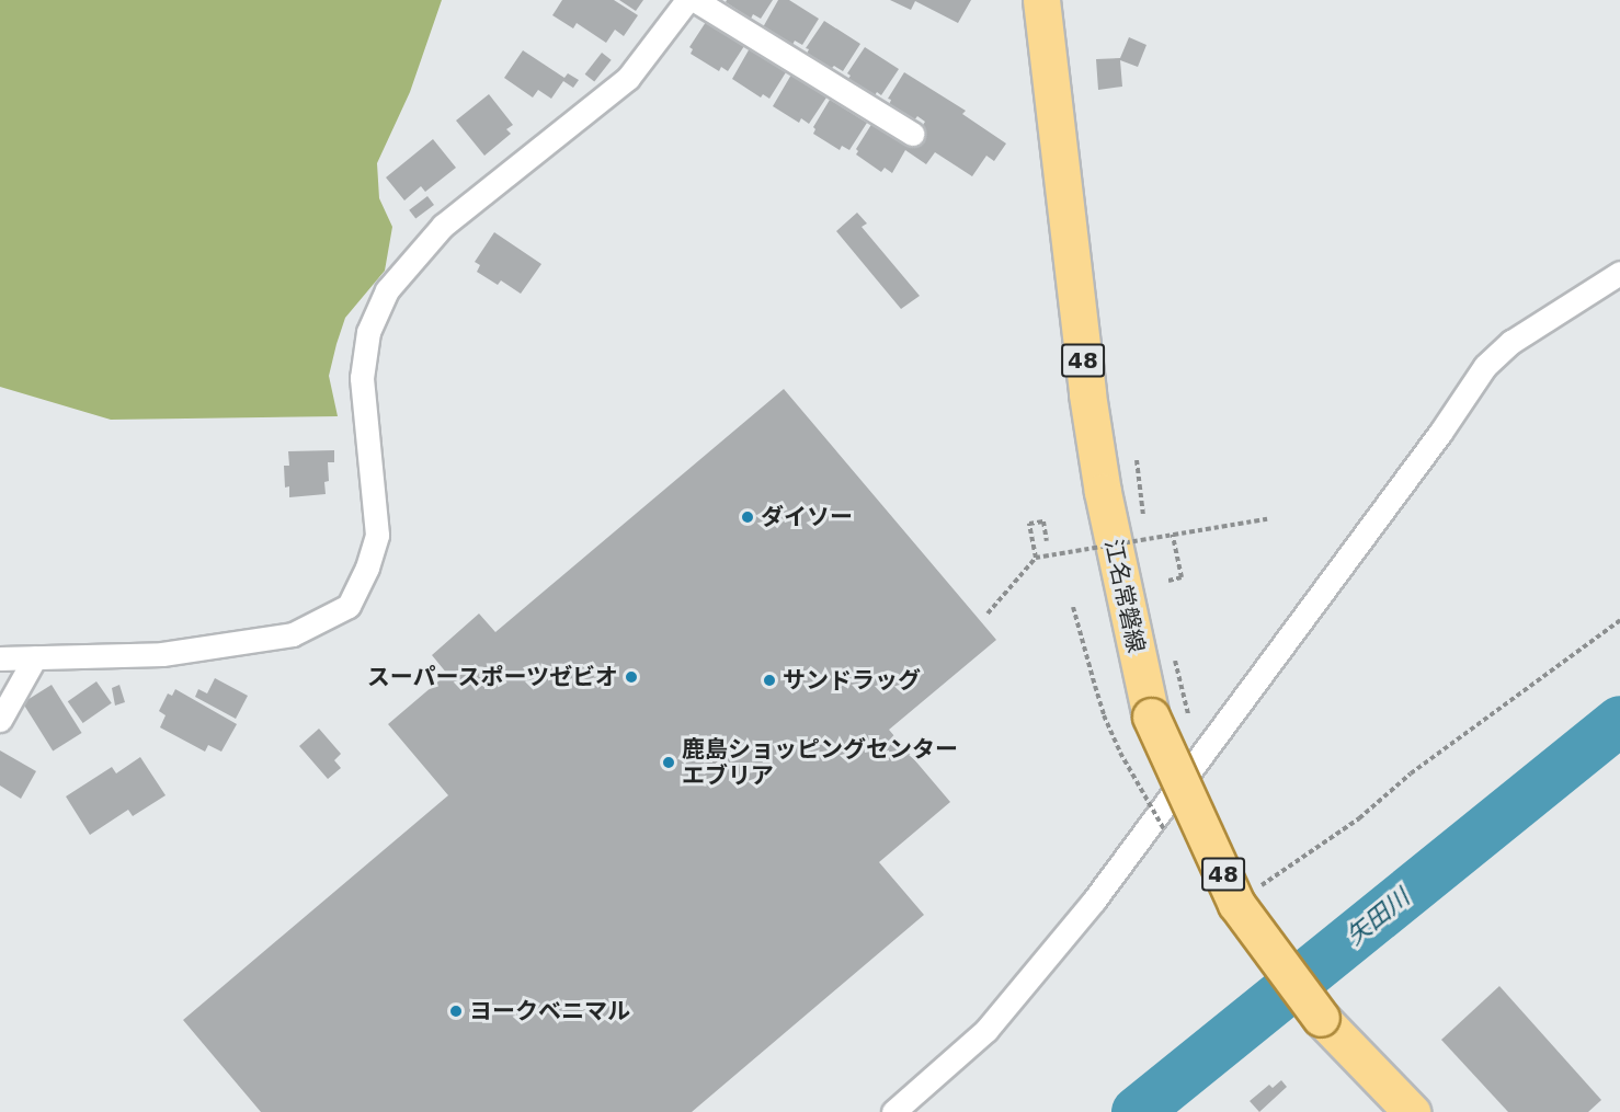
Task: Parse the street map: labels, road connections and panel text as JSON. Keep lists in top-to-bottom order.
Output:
{
  "streets": {
    "main road": ["48", "江名常磐線"]
  },
  "water": ["矢田川"],
  "places": [
    "ダイソー",
    "スーパースポーツゼビオ",
    "サンドラッグ",
    "鹿島ショッピングセンター エブリア",
    "ヨークベニマル"
  ]
}
